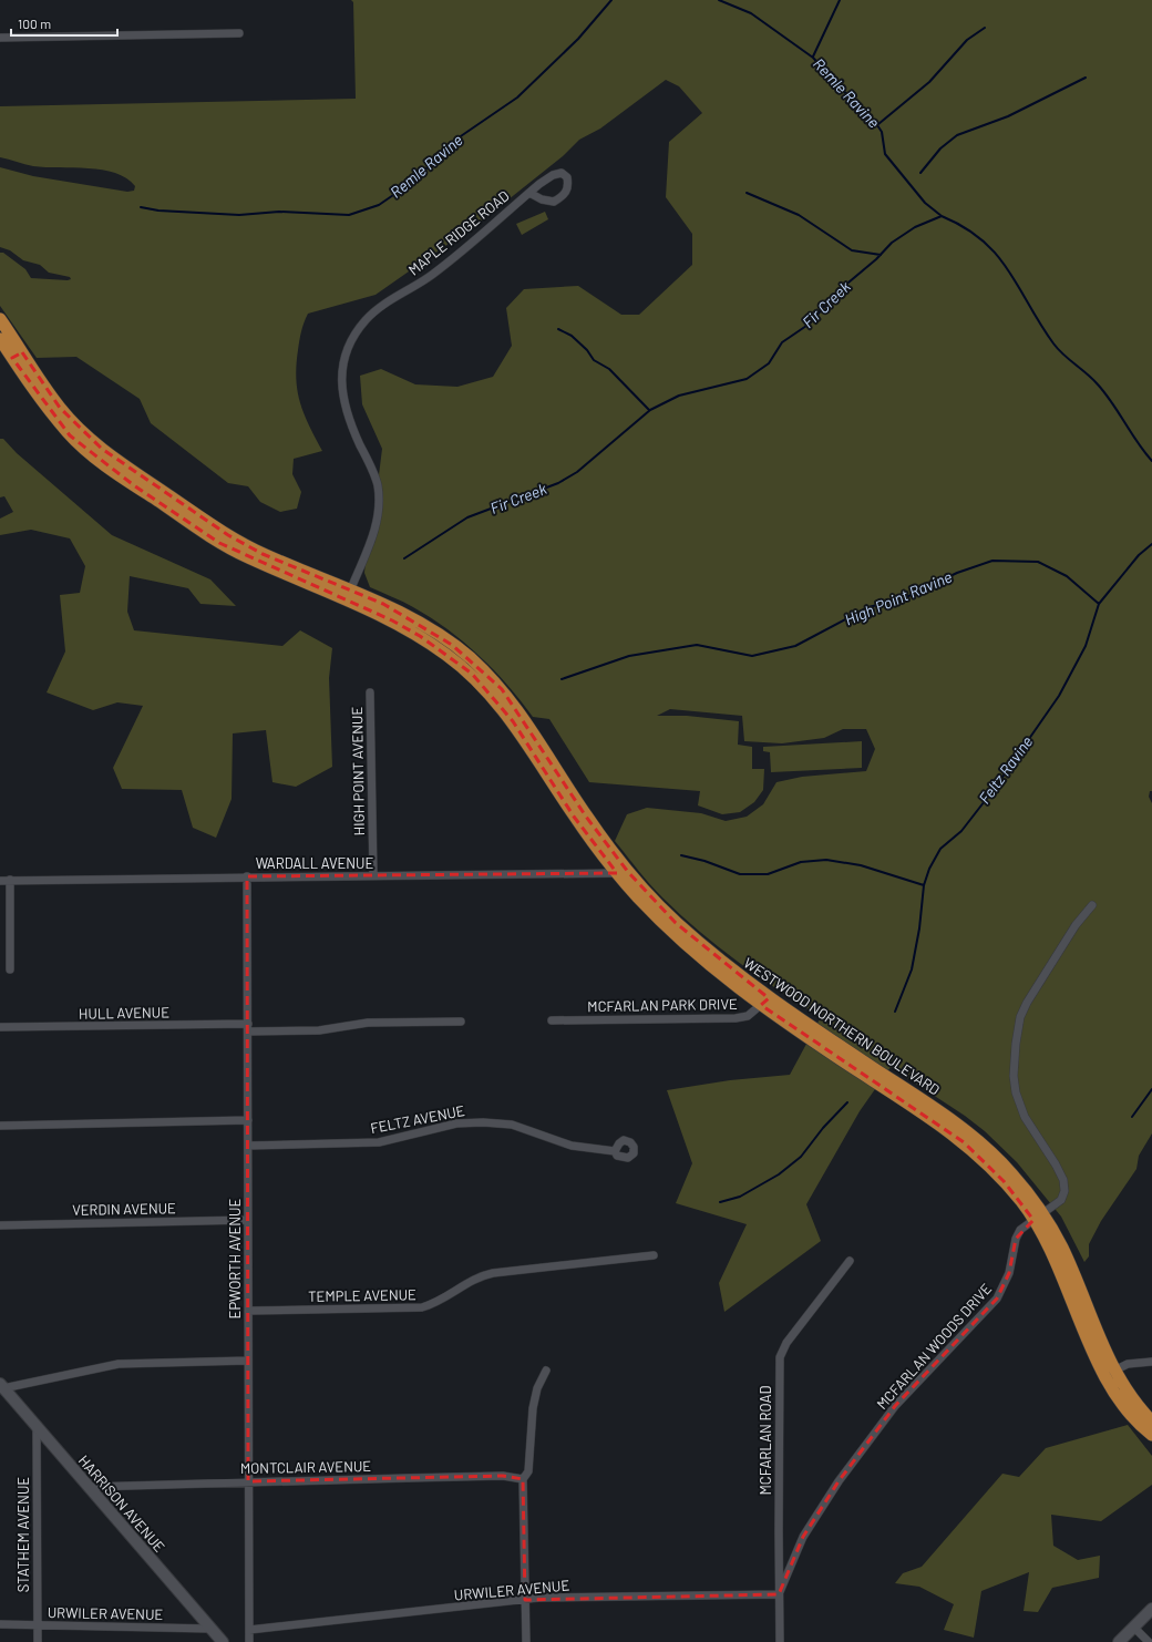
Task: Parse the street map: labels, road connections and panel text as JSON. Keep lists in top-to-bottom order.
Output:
{
  "streets": {
    "main road": ["WESTWOOD NORTHERN BOULEVARD", "HARRISON AVENUE"],
    "street": [
      "MAPLE RIDGE ROAD",
      "HIGH POINT AVENUE",
      "WARDALL AVENUE",
      "MCFARLAN PARK DRIVE",
      "HULL AVENUE",
      "FELTZ AVENUE",
      "VERDIN AVENUE",
      "EPWORTH AVENUE",
      "TEMPLE AVENUE",
      "MCFARLAN WOODS DRIVE",
      "MCFARLAN ROAD",
      "MONTCLAIR AVENUE",
      "STATHEM AVENUE",
      "URWILER AVENUE"
    ]
  },
  "crossings": [
    ["MAPLE RIDGE ROAD", "WESTWOOD NORTHERN BOULEVARD"],
    ["HIGH POINT AVENUE", "WARDALL AVENUE"],
    ["WARDALL AVENUE", "WESTWOOD NORTHERN BOULEVARD"],
    ["WARDALL AVENUE", "EPWORTH AVENUE"],
    ["MCFARLAN PARK DRIVE", "WESTWOOD NORTHERN BOULEVARD"],
    ["HULL AVENUE", "EPWORTH AVENUE"],
    ["WESTWOOD NORTHERN BOULEVARD", "MCFARLAN WOODS DRIVE"],
    ["FELTZ AVENUE", "EPWORTH AVENUE"],
    ["VERDIN AVENUE", "EPWORTH AVENUE"],
    ["EPWORTH AVENUE", "TEMPLE AVENUE"],
    ["EPWORTH AVENUE", "MONTCLAIR AVENUE"],
    ["EPWORTH AVENUE", "URWILER AVENUE"],
    ["MCFARLAN WOODS DRIVE", "MCFARLAN ROAD"],
    ["MCFARLAN WOODS DRIVE", "URWILER AVENUE"],
    ["MCFARLAN ROAD", "URWILER AVENUE"],
    ["MONTCLAIR AVENUE", "HARRISON AVENUE"],
    ["HARRISON AVENUE", "STATHEM AVENUE"],
    ["HARRISON AVENUE", "URWILER AVENUE"],
    ["STATHEM AVENUE", "URWILER AVENUE"]
  ],
  "water": [
    "Remle Ravine",
    "Fir Creek",
    "High Point Ravine",
    "Feltz Ravine"
  ],
  "scale_bar": "100 m"
}
